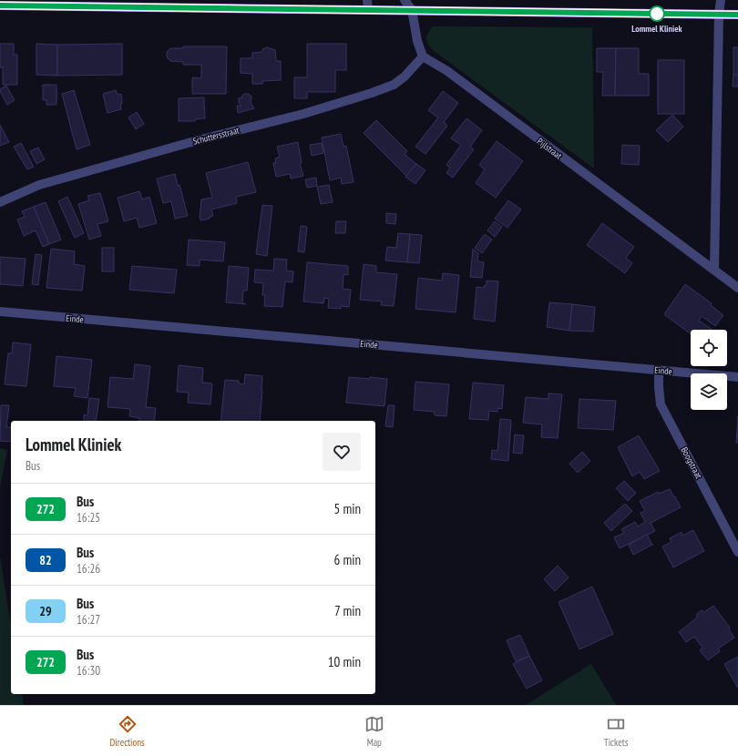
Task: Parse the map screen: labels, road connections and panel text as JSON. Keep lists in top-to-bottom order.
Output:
{
  "streets": {
    "street": [
      "Schuttersstraat",
      "Pijlstraat",
      "Einde",
      "Boogstraat"
    ]
  },
  "crossings": [
    ["Schuttersstraat", "Pijlstraat"],
    ["Einde", "Boogstraat"]
  ],
  "places": ["Lommel Kliniek"],
  "lines": ["bus line 272"],
  "page": {
    "heading": ["Lommel Kliniek", "Bus"],
    "list": [
      {
        "mark": "272",
        "name": "Bus",
        "note": "16:25",
        "value": "5 min"
      },
      {
        "mark": "82",
        "name": "Bus",
        "note": "16:26",
        "value": "6 min"
      },
      {
        "mark": "29",
        "name": "Bus",
        "note": "16:27",
        "value": "7 min"
      },
      {
        "mark": "272",
        "name": "Bus",
        "note": "16:30",
        "value": "10 min"
      }
    ],
    "tabs": ["Directions", "Map", "Tickets"]
  }
}
